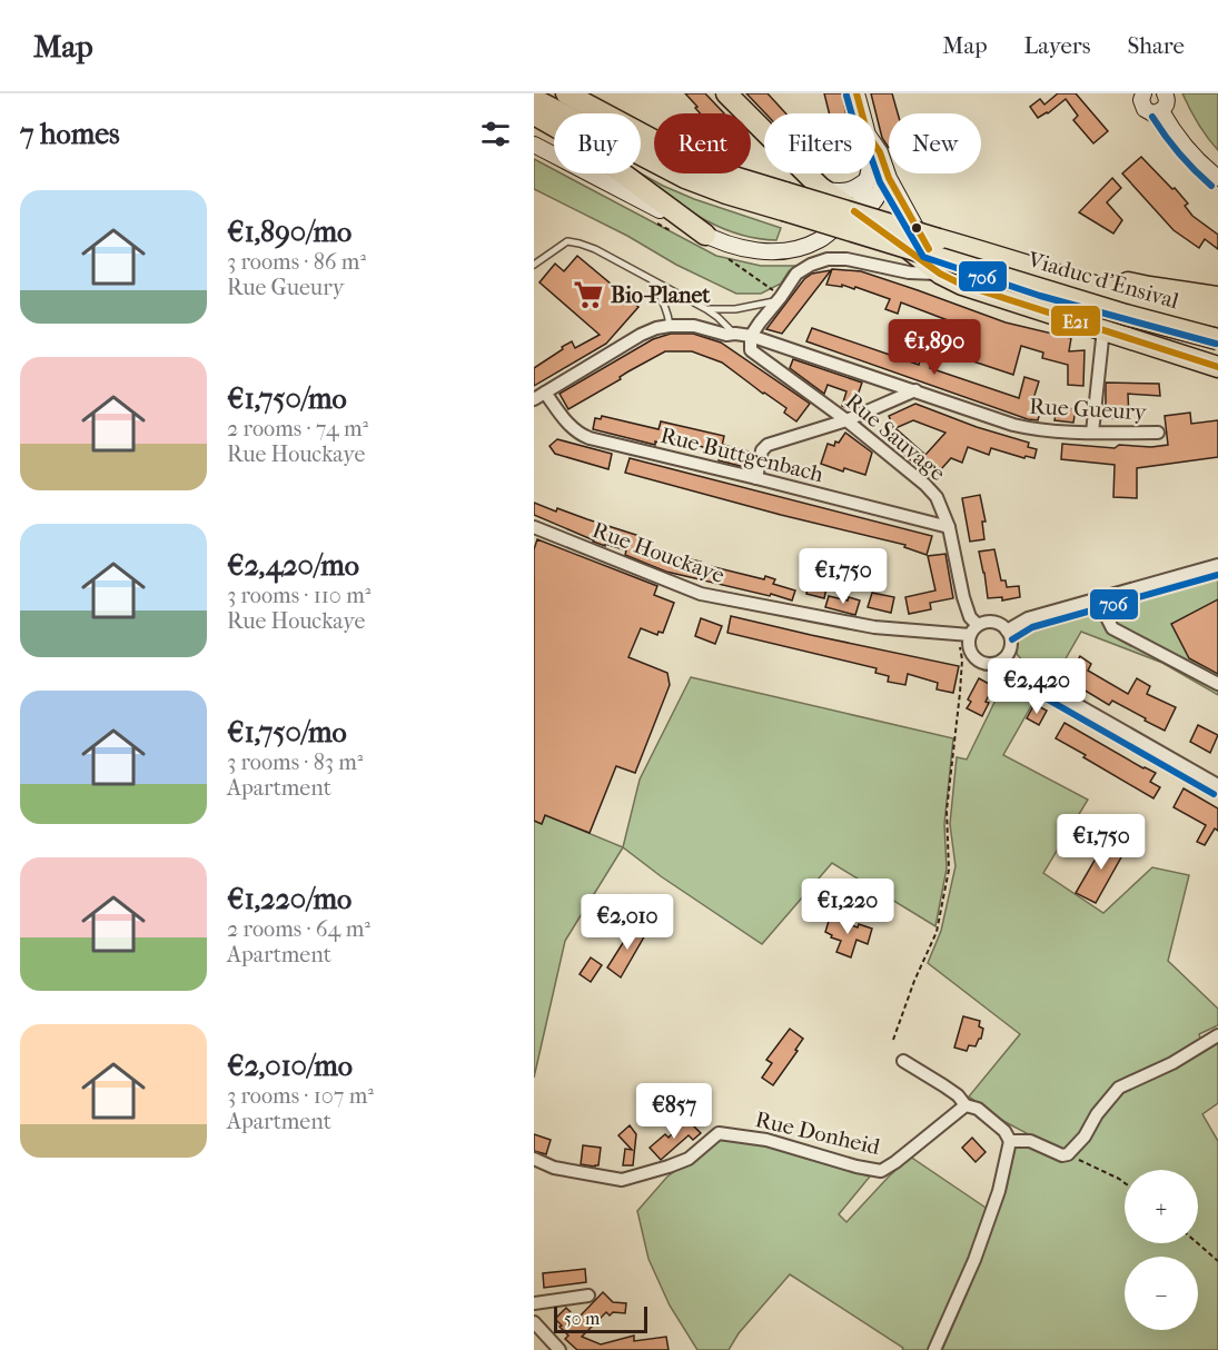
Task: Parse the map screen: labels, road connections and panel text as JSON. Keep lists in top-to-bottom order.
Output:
{
  "streets": {
    "highway": ["Viaduc d’Ensival"],
    "street": [
      "Rue Gueury",
      "Rue Sauvage",
      "Rue Buttgenbach",
      "Rue Houckaye",
      "Rue Donheid"
    ]
  },
  "crossings": [
    ["Rue Gueury", "Rue Sauvage"],
    ["Rue Sauvage", "Rue Buttgenbach"],
    ["Rue Sauvage", "Rue Houckaye"]
  ],
  "places": {
    "supermarket": ["Bio-Planet"]
  },
  "lines": ["transit line E21", "transit line 706"],
  "scale_bar": "50 m",
  "page": {
    "header": "Map",
    "nav": ["Map", "Layers", "Share"],
    "heading": "7 homes",
    "chip": [
      "Buy",
      "Rent",
      "Filters",
      "New"
    ],
    "list": [
      {
        "name": "€1,890/mo",
        "note": "3 rooms · 86 m² · Rue Gueury"
      },
      {
        "name": "€1,750/mo",
        "note": "2 rooms · 74 m² · Rue Houckaye"
      },
      {
        "name": "€2,420/mo",
        "note": "3 rooms · 110 m² · Rue Houckaye"
      },
      {
        "name": "€1,750/mo",
        "note": "3 rooms · 83 m² · Apartment"
      },
      {
        "name": "€1,220/mo",
        "note": "2 rooms · 64 m² · Apartment"
      },
      {
        "name": "€2,010/mo",
        "note": "3 rooms · 107 m² · Apartment"
      }
    ],
    "price": [
      "€1,890",
      "€1,750",
      "€2,420",
      "€1,750",
      "€1,220",
      "€2,010",
      "€857"
    ],
    "map_buttons": ["+", "−"],
    "scale": "50 m"
  }
}
